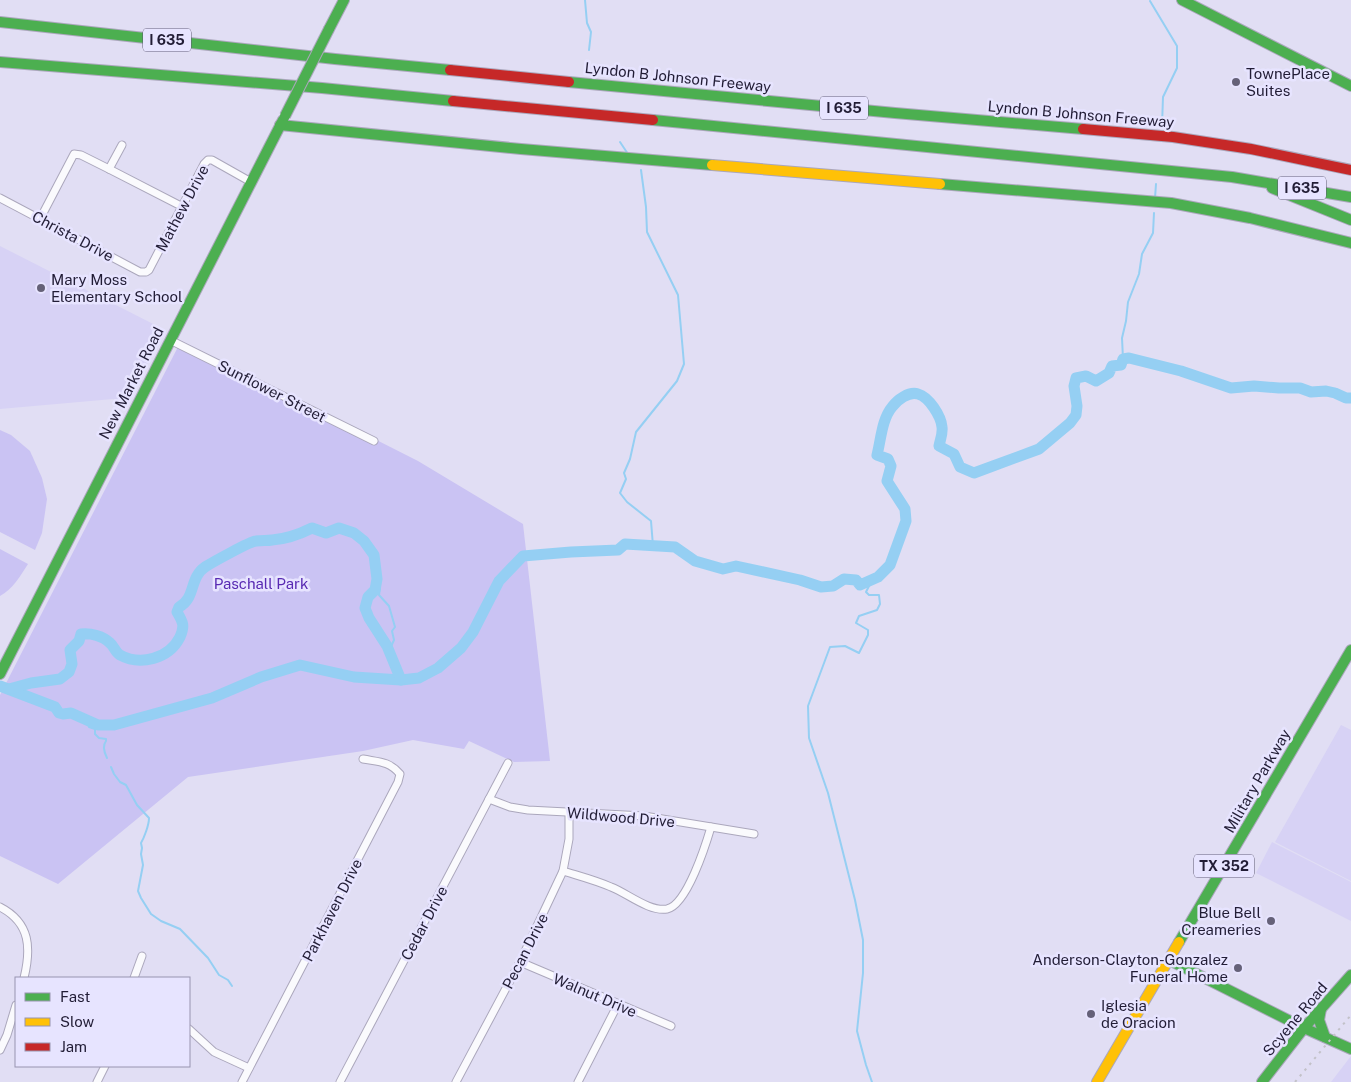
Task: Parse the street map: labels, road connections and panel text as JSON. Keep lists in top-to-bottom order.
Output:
{
  "streets": {
    "main road": [
      "I 635",
      "Lyndon B Johnson Freeway",
      "New Market Road",
      "Military Parkway",
      "TX 352",
      "Scyene Road"
    ],
    "street": [
      "Mathew Drive",
      "Christa Drive",
      "Sunflower Street",
      "Wildwood Drive",
      "Parkhaven Drive",
      "Cedar Drive",
      "Pecan Drive",
      "Walnut Drive"
    ]
  },
  "crossings": [
    ["Mathew Drive", "Christa Drive"],
    ["Mathew Drive", "New Market Road"],
    ["New Market Road", "Sunflower Street"],
    ["Wildwood Drive", "Cedar Drive"],
    ["Wildwood Drive", "Pecan Drive"],
    ["Pecan Drive", "Walnut Drive"]
  ],
  "parks": ["Paschall Park"],
  "places": [
    "TownePlace Suites",
    "Mary Moss Elementary School",
    "Blue Bell Creameries",
    "Anderson-Clayton-Gonzalez Funeral Home",
    "Iglesia de Oracion"
  ],
  "legend": ["Fast", "Slow", "Jam"]
}
